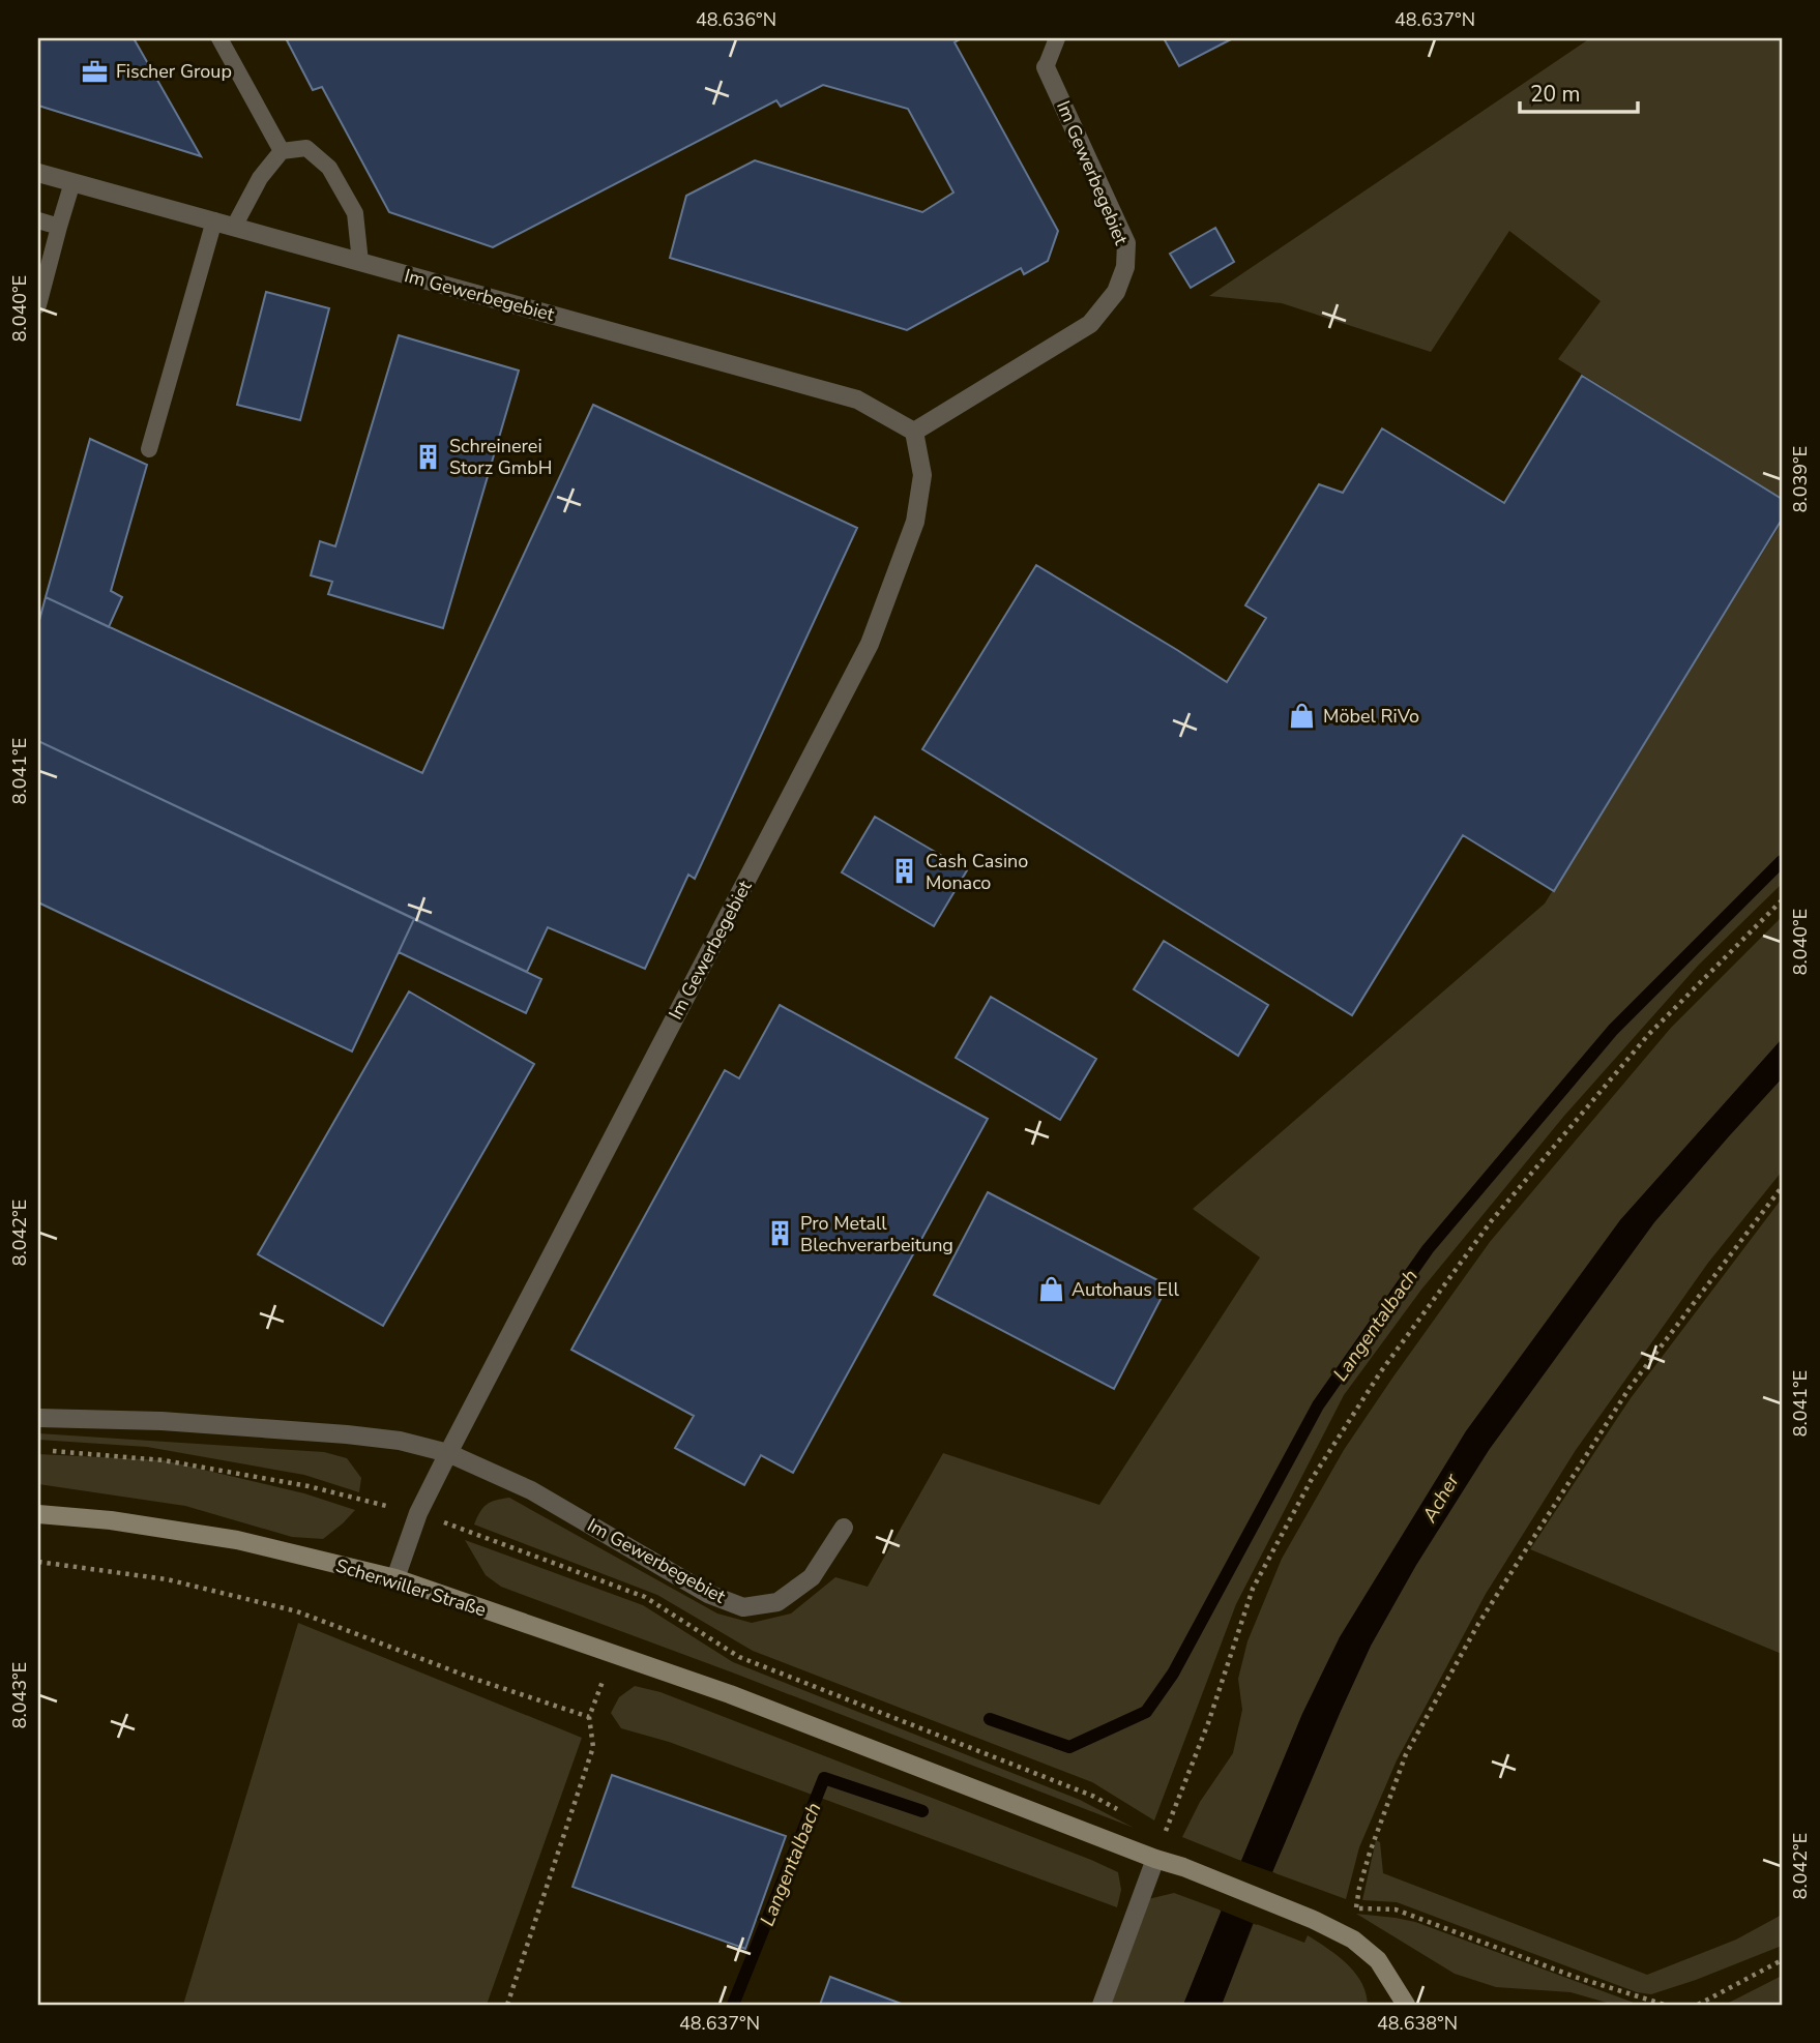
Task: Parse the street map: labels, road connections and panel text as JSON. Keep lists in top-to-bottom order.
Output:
{
  "streets": {
    "street": ["Im Gewerbegebiet", "Scherwiller Straße"]
  },
  "crossings": [
    ["Im Gewerbegebiet", "Scherwiller Straße"]
  ],
  "water": ["Langentalbach", "Acher"],
  "places": {
    "office": ["Fischer Group"],
    "building": ["Schreinerei Storz GmbH", "Cash Casino Monaco", "Pro Metall Blechverarbeitung"],
    "shop": ["Möbel RiVo", "Autohaus Ell"]
  },
  "scale_bar": "20 m",
  "coordinates": [
    "48.636°N",
    "48.637°N",
    "8.040°E",
    "8.039°E",
    "8.041°E",
    "8.042°E",
    "8.043°E",
    "48.638°N"
  ]
}
